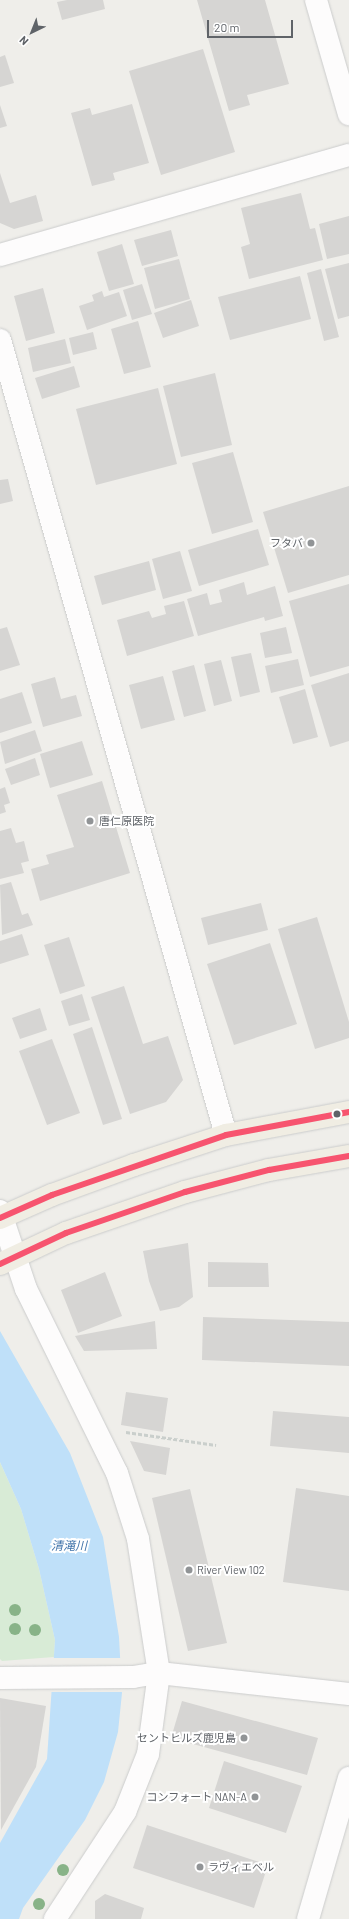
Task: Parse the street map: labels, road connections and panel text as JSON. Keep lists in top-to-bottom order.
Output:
{
  "water": ["清滝川"],
  "places": [
    "フタバ",
    "唐仁原医院",
    "River View 102",
    "セントヒルズ鹿児島",
    "コンフォート NAN-A",
    "ラヴィエベル"
  ],
  "scale_bar": "20 m",
  "north": "bottom left"
}
